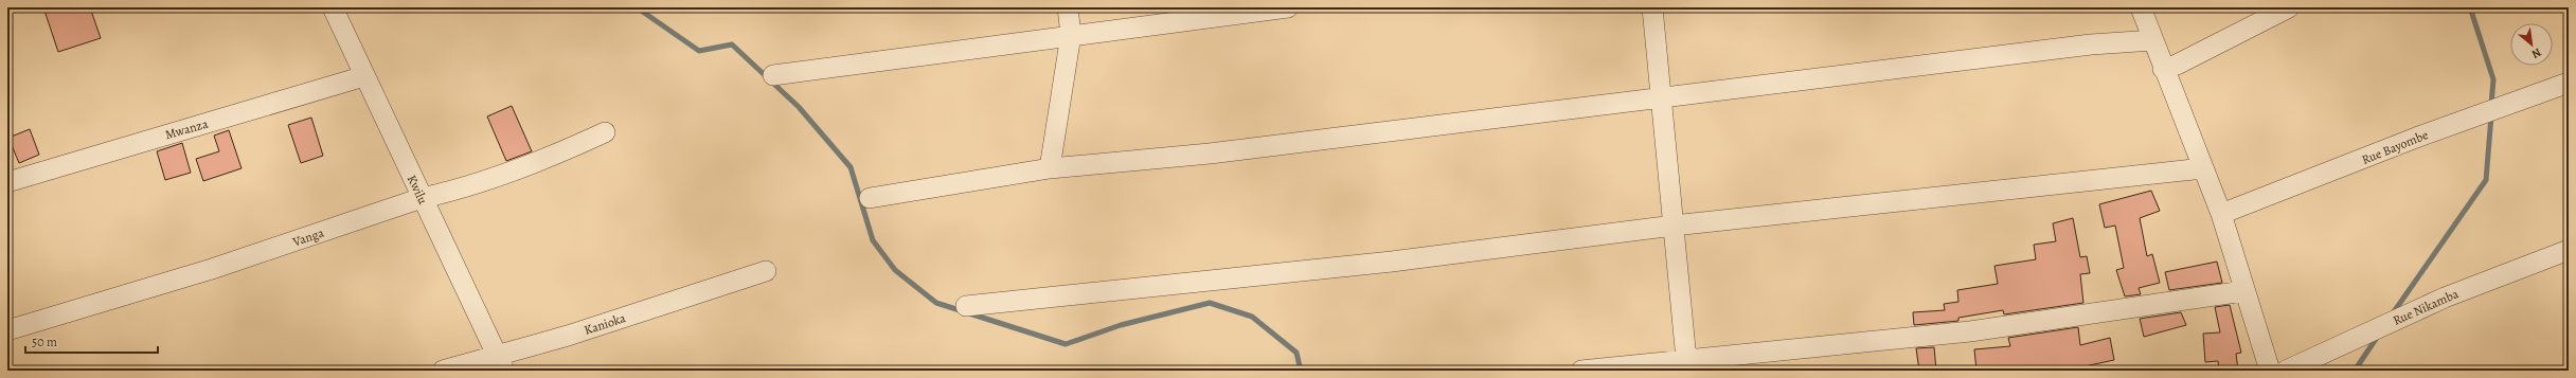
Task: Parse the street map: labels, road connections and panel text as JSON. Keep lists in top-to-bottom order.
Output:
{
  "streets": {
    "street": [
      "Mwanza",
      "Rue Bayombe",
      "Kwilu",
      "Vanga",
      "Rue Nikamba",
      "Kanioka"
    ]
  },
  "crossings": [
    ["Mwanza", "Kwilu"],
    ["Kwilu", "Vanga"],
    ["Kwilu", "Kanioka"]
  ],
  "scale_bar": "50 m",
  "north": "bottom right"
}
